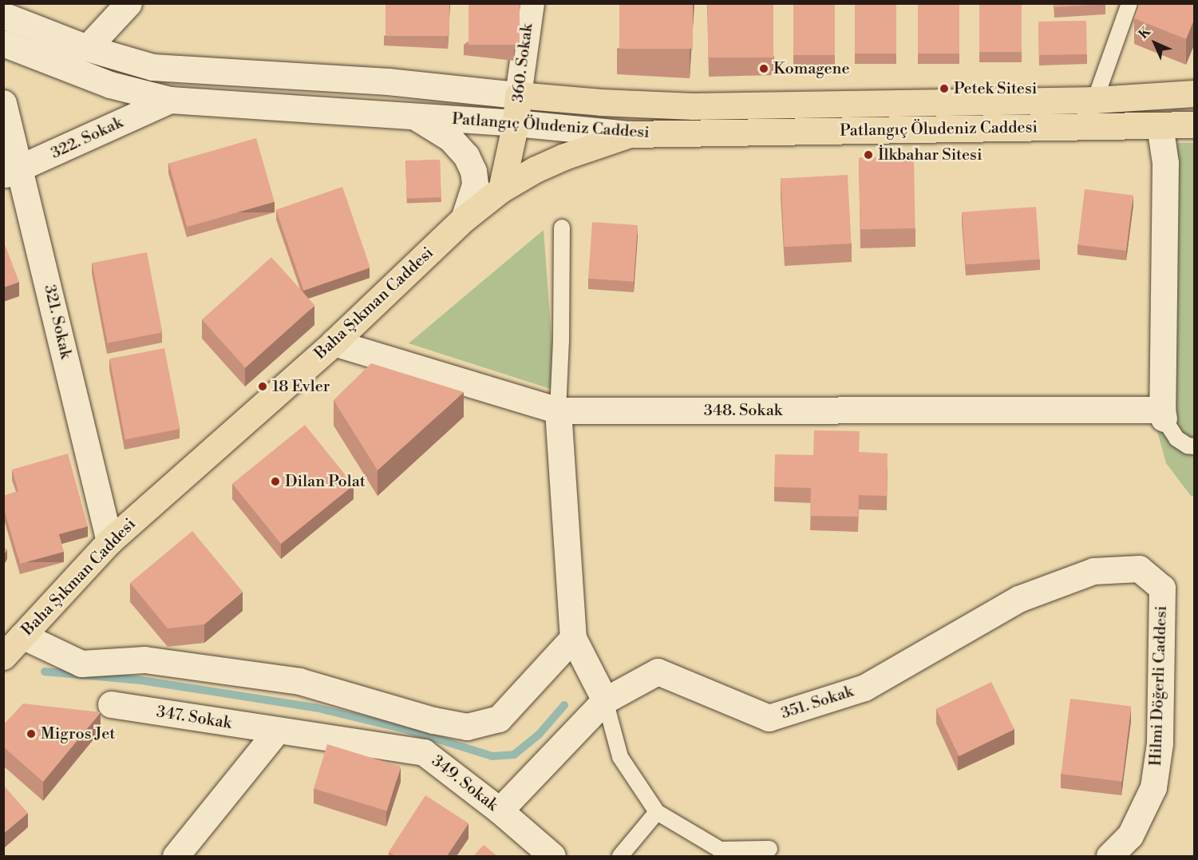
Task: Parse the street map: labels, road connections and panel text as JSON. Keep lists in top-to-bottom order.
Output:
{
  "streets": {
    "main road": ["360. Sokak", "Patlangıç Öludeniz Caddesi", "Baha Şıkman Caddesi"],
    "street": [
      "322. Sokak",
      "321. Sokak",
      "348. Sokak",
      "Hilmi Döğerli Caddesi",
      "351. Sokak",
      "347. Sokak",
      "349. Sokak"
    ]
  },
  "crossings": [
    ["360. Sokak", "Patlangıç Öludeniz Caddesi"],
    ["360. Sokak", "Baha Şıkman Caddesi"],
    ["Patlangıç Öludeniz Caddesi", "322. Sokak"],
    ["Patlangıç Öludeniz Caddesi", "Baha Şıkman Caddesi"],
    ["322. Sokak", "321. Sokak"],
    ["Baha Şıkman Caddesi", "321. Sokak"],
    ["Baha Şıkman Caddesi", "348. Sokak"],
    ["Hilmi Döğerli Caddesi", "351. Sokak"],
    ["351. Sokak", "349. Sokak"],
    ["347. Sokak", "349. Sokak"]
  ],
  "places": [
    "Komagene",
    "Petek Sitesi",
    "İlkbahar Sitesi",
    "18 Evler",
    "Dilan Polat",
    "Migros Jet"
  ],
  "north": "top left"
}
